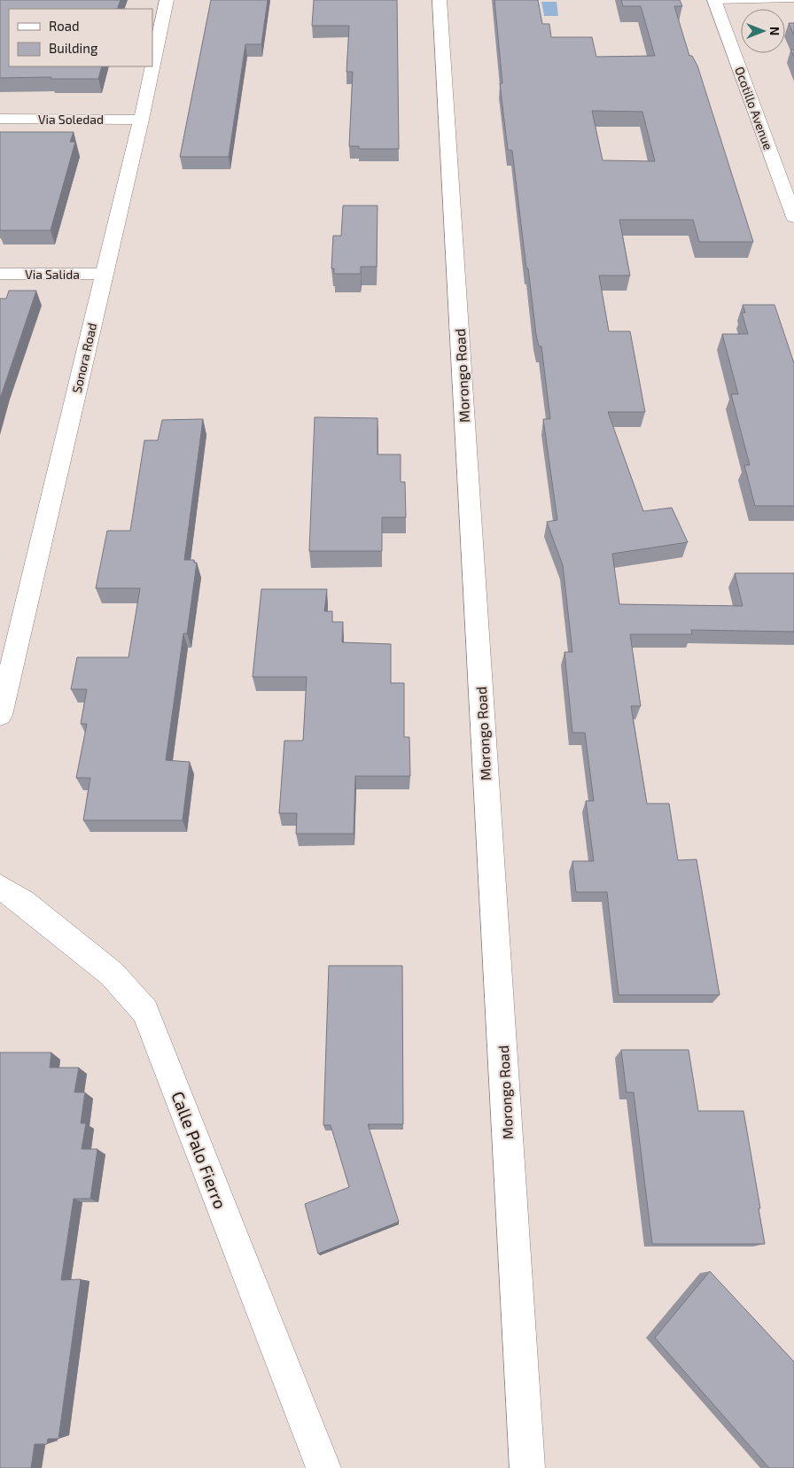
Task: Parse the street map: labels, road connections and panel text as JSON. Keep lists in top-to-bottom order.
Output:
{
  "streets": {
    "street": [
      "Ocotillo Avenue",
      "Via Soledad",
      "Via Salida",
      "Sonora Road",
      "Morongo Road",
      "Calle Palo Fierro"
    ]
  },
  "crossings": [
    ["Via Soledad", "Sonora Road"],
    ["Via Salida", "Sonora Road"]
  ],
  "legend": ["Road", "Building"],
  "north": "right"
}
